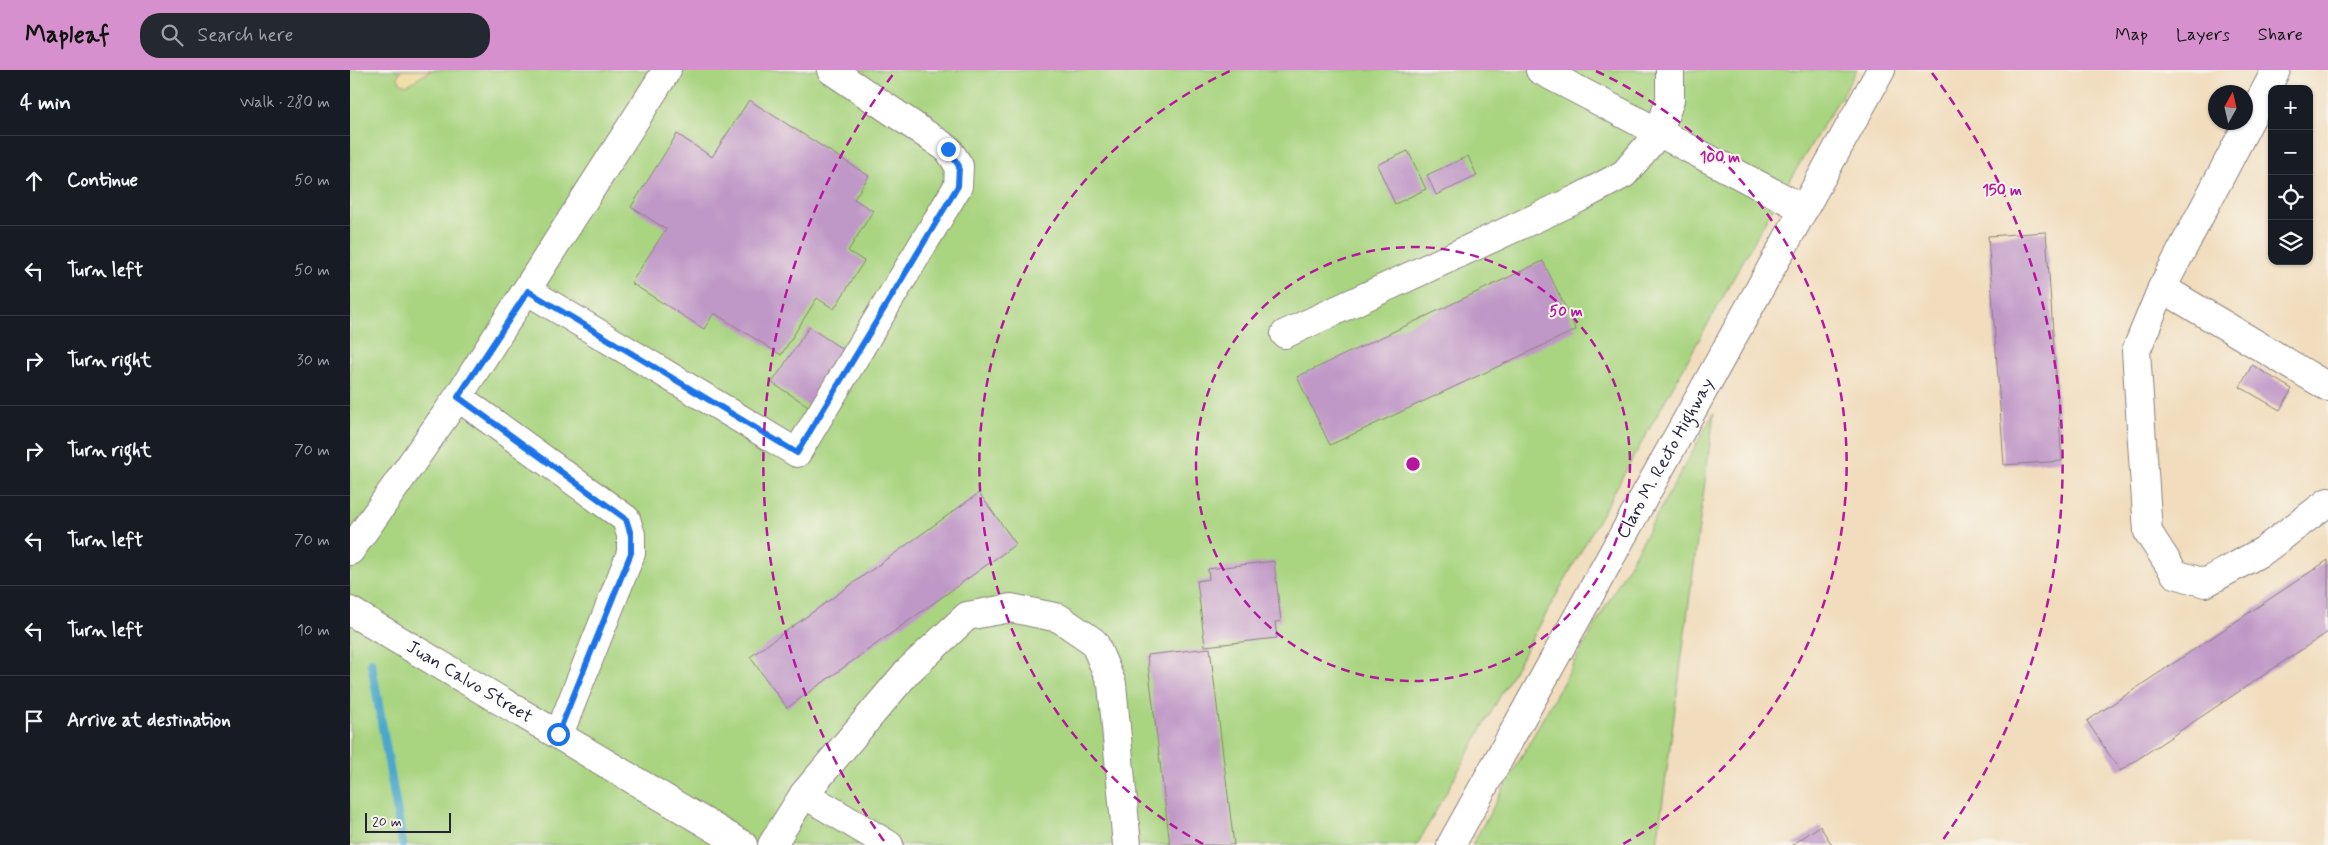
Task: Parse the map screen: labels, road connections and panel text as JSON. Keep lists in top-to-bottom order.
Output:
{
  "streets": {
    "main road": ["Claro M. Recto Highway", "Juan Calvo Street"]
  },
  "scale_bar": "20 m",
  "north": "top",
  "page": {
    "header": "Mapleaf",
    "search": "Search here",
    "nav": ["Map", "Layers", "Share"],
    "heading": ["4 min", "Walk · 280 m"],
    "map_buttons": ["+", "−"],
    "list": [
      ["Continue", "50 m"],
      ["Turn left", "50 m"],
      ["Turn right", "30 m"],
      ["Turn right", "70 m"],
      ["Turn left", "70 m"],
      ["Turn left", "10 m"],
      "Arrive at destination"
    ],
    "scale": "20 m"
  },
  "rings": ["100 m", "150 m", "50 m"]
}
